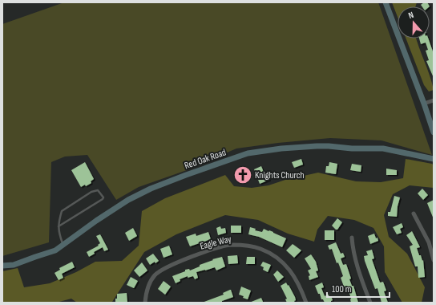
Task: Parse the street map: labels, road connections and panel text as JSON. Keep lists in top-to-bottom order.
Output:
{
  "streets": {
    "street": ["Red Oak Road", "Eagle Way"]
  },
  "places": {
    "church": ["Knights Church"]
  },
  "scale_bar": "100 m",
  "north": "top"
}
